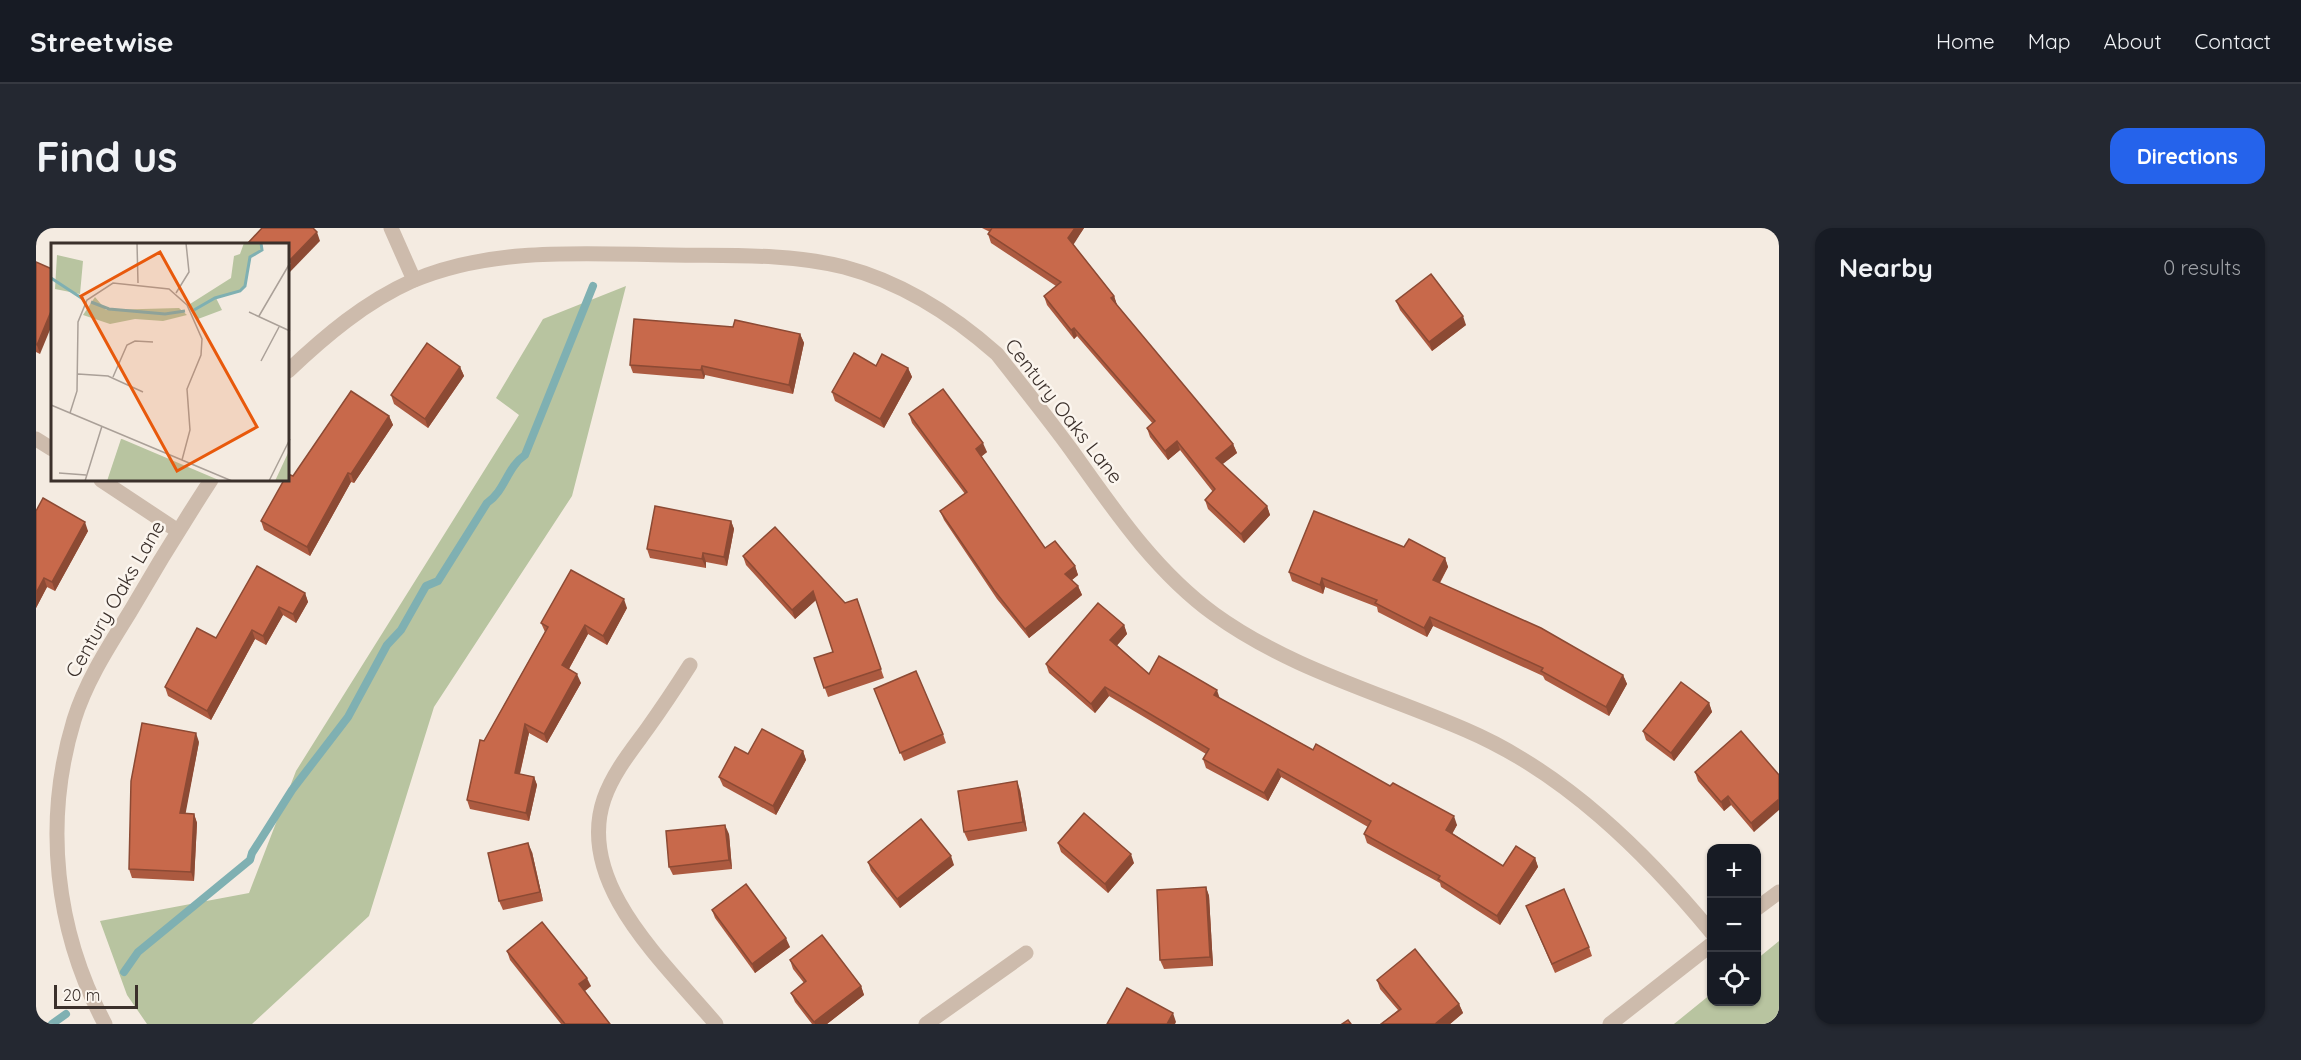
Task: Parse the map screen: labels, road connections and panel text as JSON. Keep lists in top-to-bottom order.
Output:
{
  "streets": {
    "street": ["Century Oaks Lane"]
  },
  "scale_bar": "20 m",
  "page": {
    "header": "Streetwise",
    "nav": [
      "Home",
      "Map",
      "About",
      "Contact"
    ],
    "buttons": "Directions",
    "title": "Find us",
    "heading": ["Nearby", "0 results"],
    "map_buttons": ["+", "−"],
    "scale": "20 m"
  }
}
